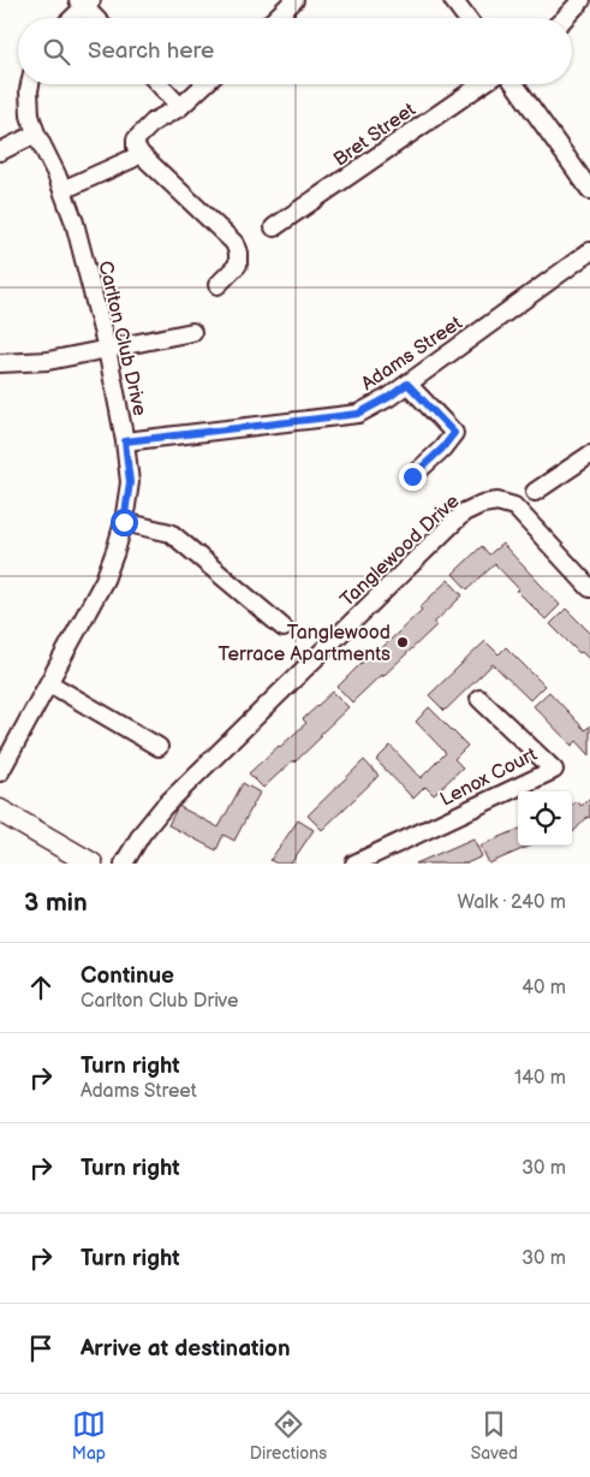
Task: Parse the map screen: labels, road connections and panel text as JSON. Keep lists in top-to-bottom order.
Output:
{
  "streets": {
    "street": [
      "Bret Street",
      "Carlton Club Drive",
      "Adams Street",
      "Tanglewood Drive",
      "Lenox Court"
    ]
  },
  "crossings": [
    ["Carlton Club Drive", "Adams Street"]
  ],
  "places": ["Tanglewood Terrace Apartments"],
  "page": {
    "search": "Search here",
    "heading": ["3 min", "Walk · 240 m"],
    "list": [
      ["Continue", "Carlton Club Drive", "40 m"],
      ["Turn right", "Adams Street", "140 m"],
      ["Turn right", "30 m"],
      ["Turn right", "30 m"],
      "Arrive at destination"
    ],
    "nav": ["Map", "Directions", "Saved"]
  }
}
